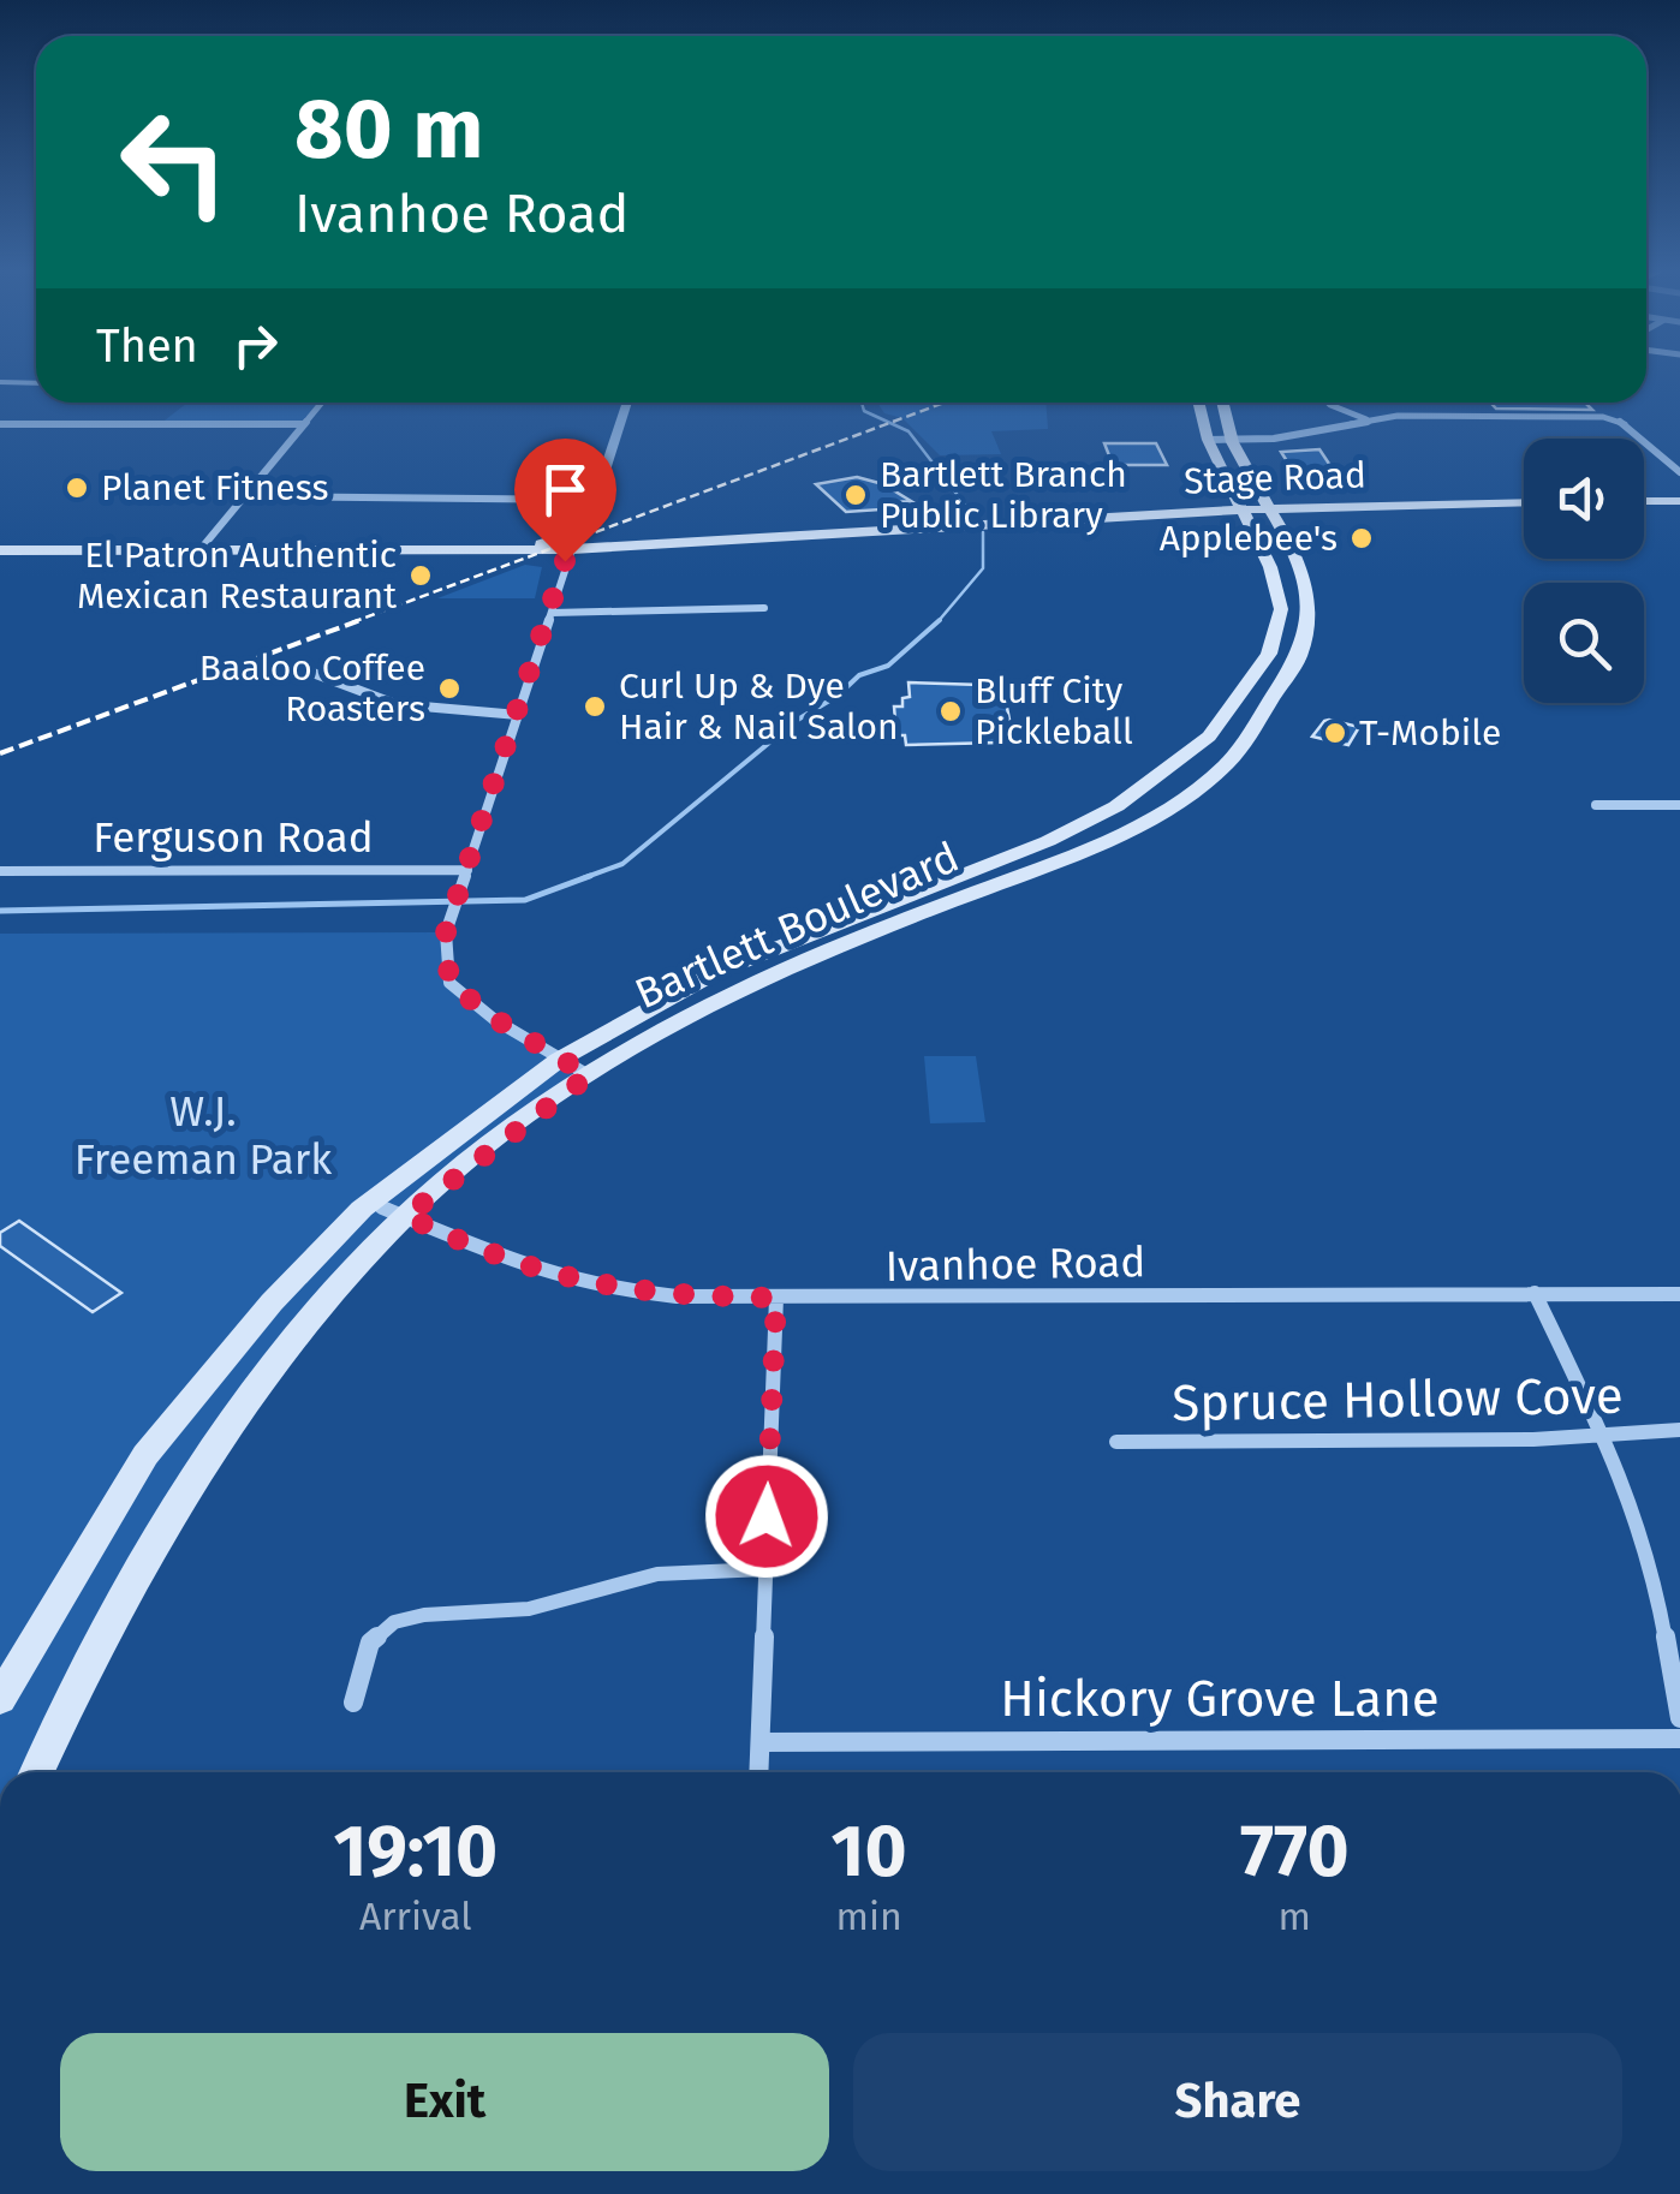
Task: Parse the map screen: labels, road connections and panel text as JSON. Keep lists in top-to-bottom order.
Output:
{
  "streets": {
    "main road": ["Stage Road", "Bartlett Boulevard"],
    "street": [
      "Ferguson Road",
      "Ivanhoe Road",
      "Spruce Hollow Cove",
      "Hickory Grove Lane"
    ]
  },
  "crossings": [
    ["Stage Road", "Bartlett Boulevard"],
    ["Bartlett Boulevard", "Ivanhoe Road"]
  ],
  "parks": ["W.J. Freeman Park"],
  "places": [
    "Planet Fitness",
    "Bartlett Branch Public Library",
    "Applebee's",
    "El Patron Authentic Mexican Restaurant",
    "Baaloo Coffee Roasters",
    "Curl Up & Dye Hair & Nail Salon",
    "Bluff City Pickleball",
    "T-Mobile"
  ],
  "page": {
    "turn": ["80 m", "Ivanhoe Road"],
    "then": "Then",
    "eta": [
      "19:10",
      "Arrival",
      "10",
      "min",
      "770",
      "m"
    ],
    "buttons": ["Exit", "Share"]
  }
}
